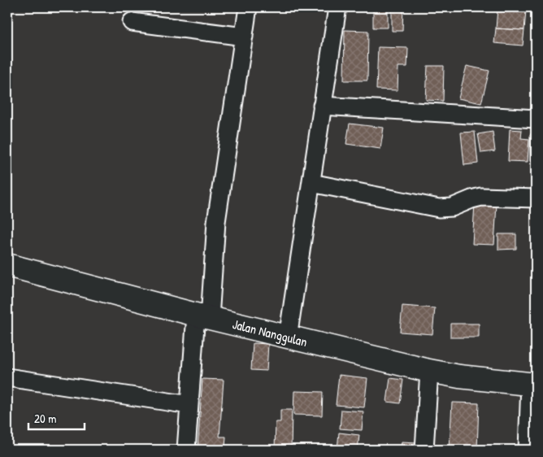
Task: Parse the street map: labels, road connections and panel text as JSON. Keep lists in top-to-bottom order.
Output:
{
  "streets": {
    "street": ["Jalan Nanggulan"]
  },
  "scale_bar": "20 m"
}
